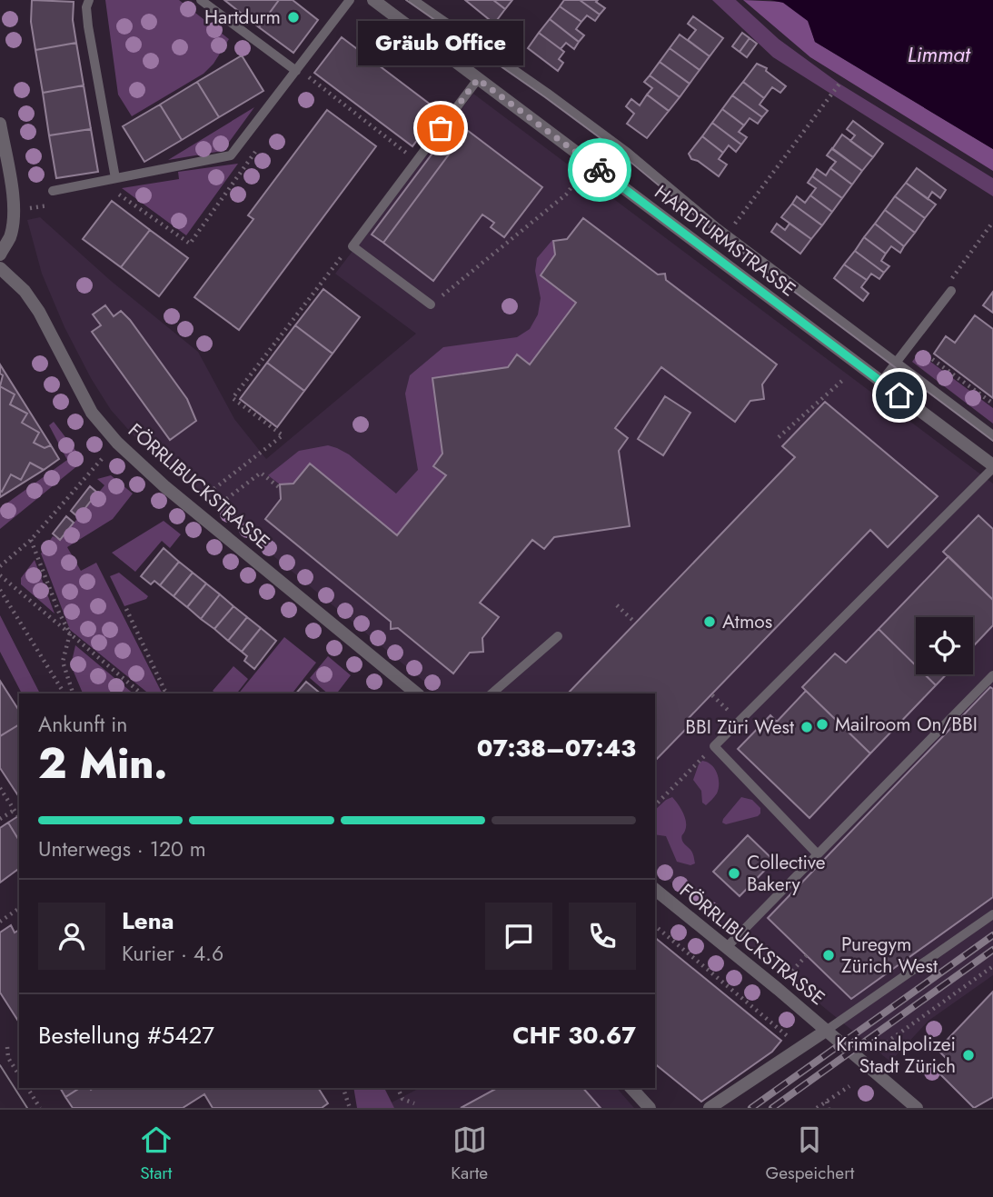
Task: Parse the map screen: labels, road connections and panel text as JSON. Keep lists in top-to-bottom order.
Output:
{
  "streets": {
    "street": ["HARDTURMSTRASSE", "FÖRRLIBUCKSTRASSE"]
  },
  "water": ["Limmat"],
  "places": [
    "Hartdurm",
    "Gräub Office",
    "Atmos",
    "Mailroom On/BBI",
    "BBI Züri West",
    "Collective Bakery",
    "Puregym Zürich West",
    "Kriminalpolizei Stadt Zürich"
  ],
  "page": {
    "bubble": "Gräub Office",
    "heading": ["2 Min.", "Ankunft in", "07:38–07:43"],
    "panel": [
      "Lena",
      "Kurier · 4.6",
      "Bestellung #5427",
      "CHF 30.67"
    ],
    "bar": "Unterwegs · 120 m",
    "tabs": ["Start", "Karte", "Gespeichert"]
  }
}
